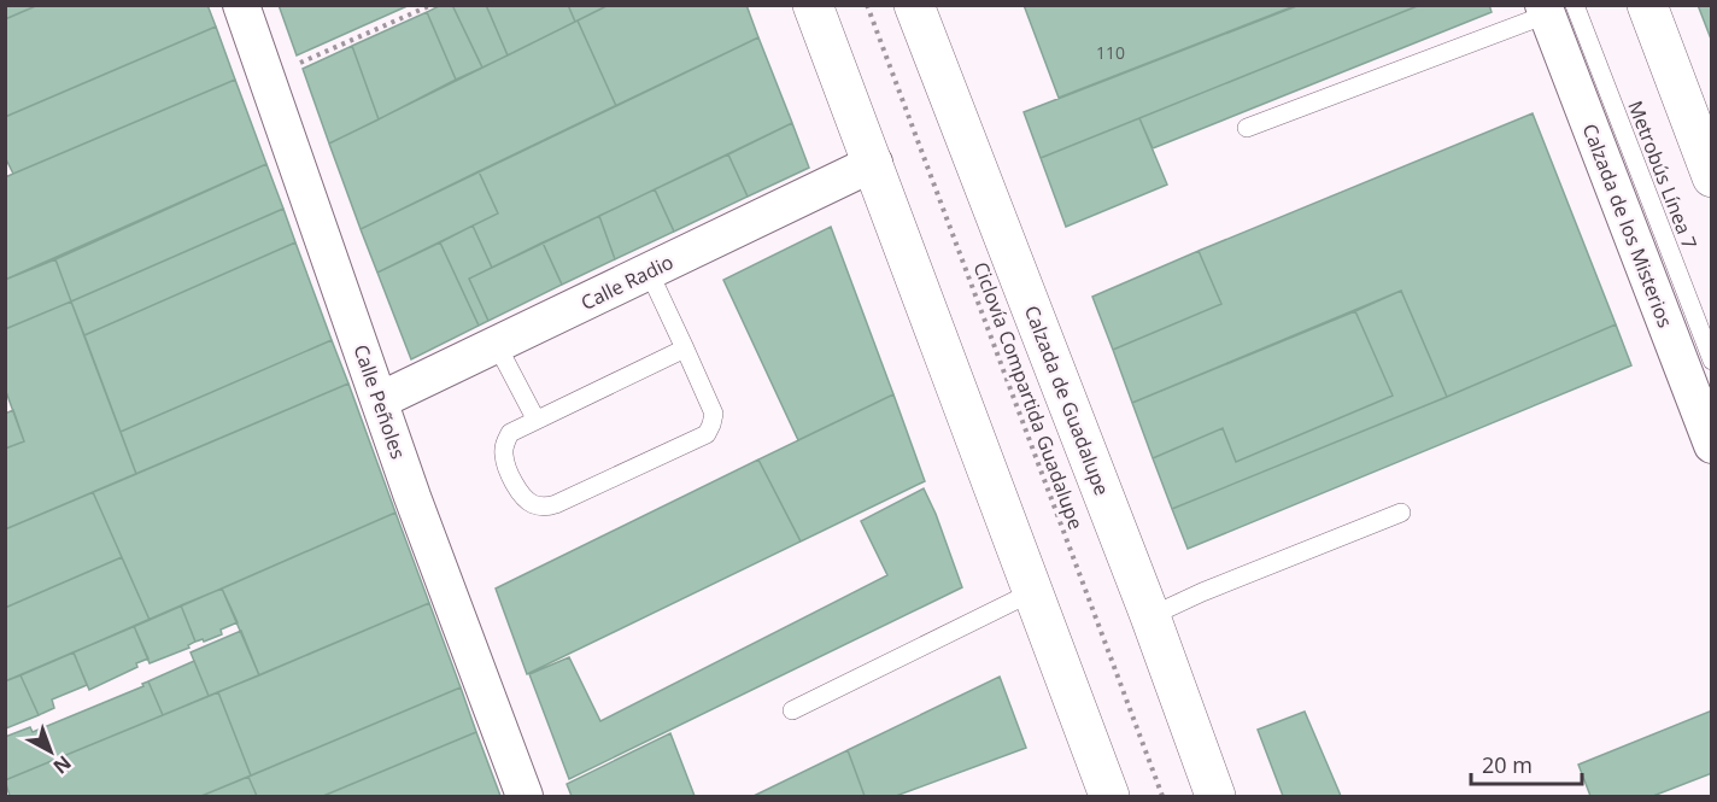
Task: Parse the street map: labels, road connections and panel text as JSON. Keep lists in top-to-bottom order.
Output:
{
  "streets": {
    "main road": ["Calzada de Guadalupe"],
    "street": ["Calzada de los Misterios", "Calle Radio", "Calle Peñoles"],
    "lane": ["Metrobús Línea 7"],
    "path": ["Ciclovía Compartida Guadalupe"]
  },
  "crossings": [
    ["Metrobús Línea 7", "Calzada de los Misterios"],
    ["Calle Radio", "Calle Peñoles"]
  ],
  "house_numbers": ["110"],
  "scale_bar": "20 m",
  "north": "bottom right"
}
